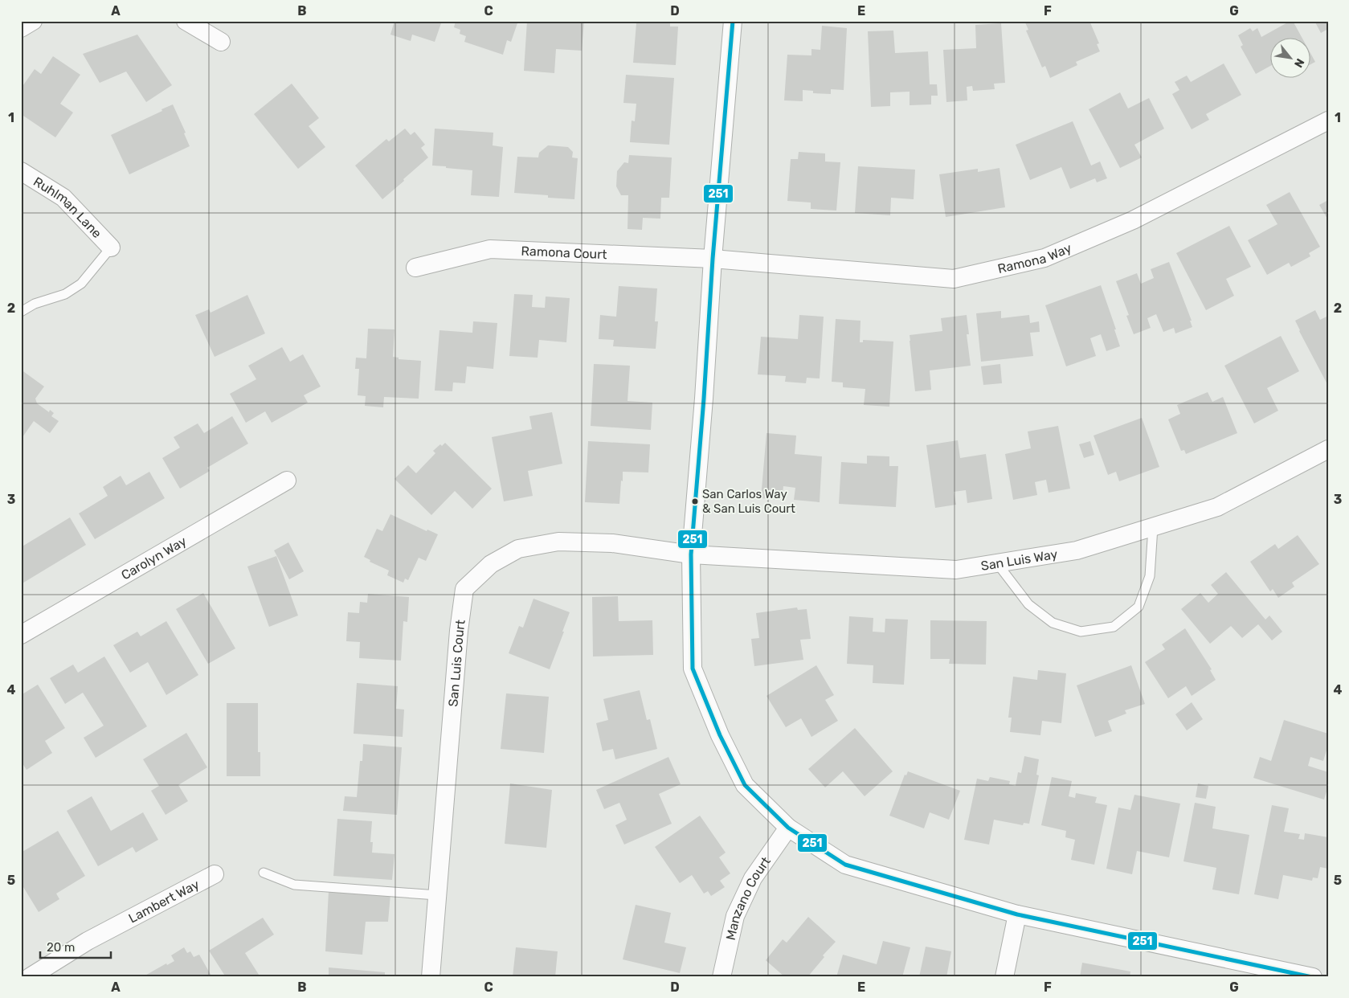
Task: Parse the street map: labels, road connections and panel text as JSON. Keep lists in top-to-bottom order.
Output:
{
  "streets": {
    "street": [
      "Ruhlman Lane",
      "Ramona Court",
      "Ramona Way",
      "Carolyn Way",
      "San Luis Way",
      "San Luis Court",
      "Manzano Court",
      "Lambert Way"
    ]
  },
  "crossings": [
    ["Ramona Court", "Ramona Way"],
    ["San Luis Way", "San Luis Court"]
  ],
  "places": ["San Carlos Way & San Luis Court"],
  "lines": ["transit line 251"],
  "scale_bar": "20 m",
  "north": "bottom right",
  "grid": {
    "columns": [
      "A",
      "B",
      "C",
      "D",
      "E",
      "F",
      "G"
    ],
    "rows": [
      "1",
      "2",
      "3",
      "4",
      "5"
    ]
  }
}
